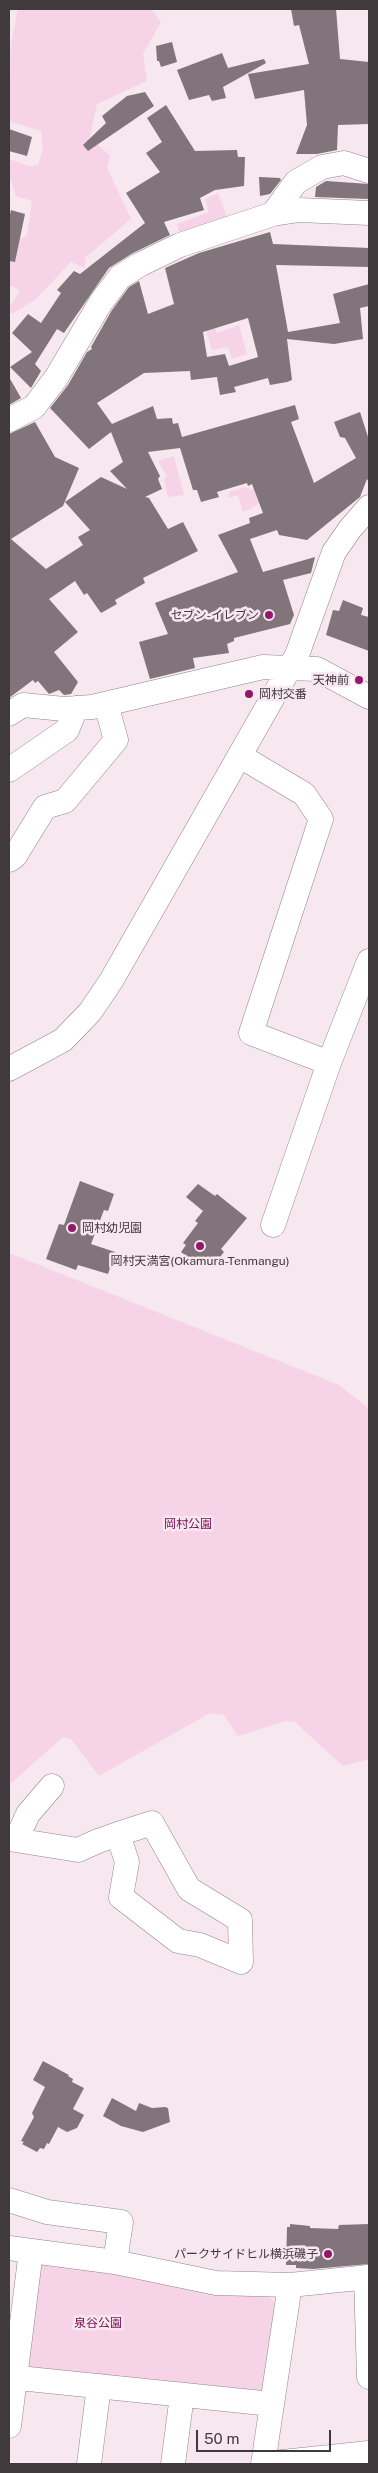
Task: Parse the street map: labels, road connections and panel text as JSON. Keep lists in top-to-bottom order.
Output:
{
  "parks": ["岡村公園", "泉谷公園"],
  "places": [
    "セブン-イレブン",
    "天神前",
    "岡村交番",
    "岡村幼児園",
    "岡村天満宮(Okamura-Tenmangu)",
    "パークサイドヒル横浜磯子"
  ],
  "scale_bar": "50 m"
}
